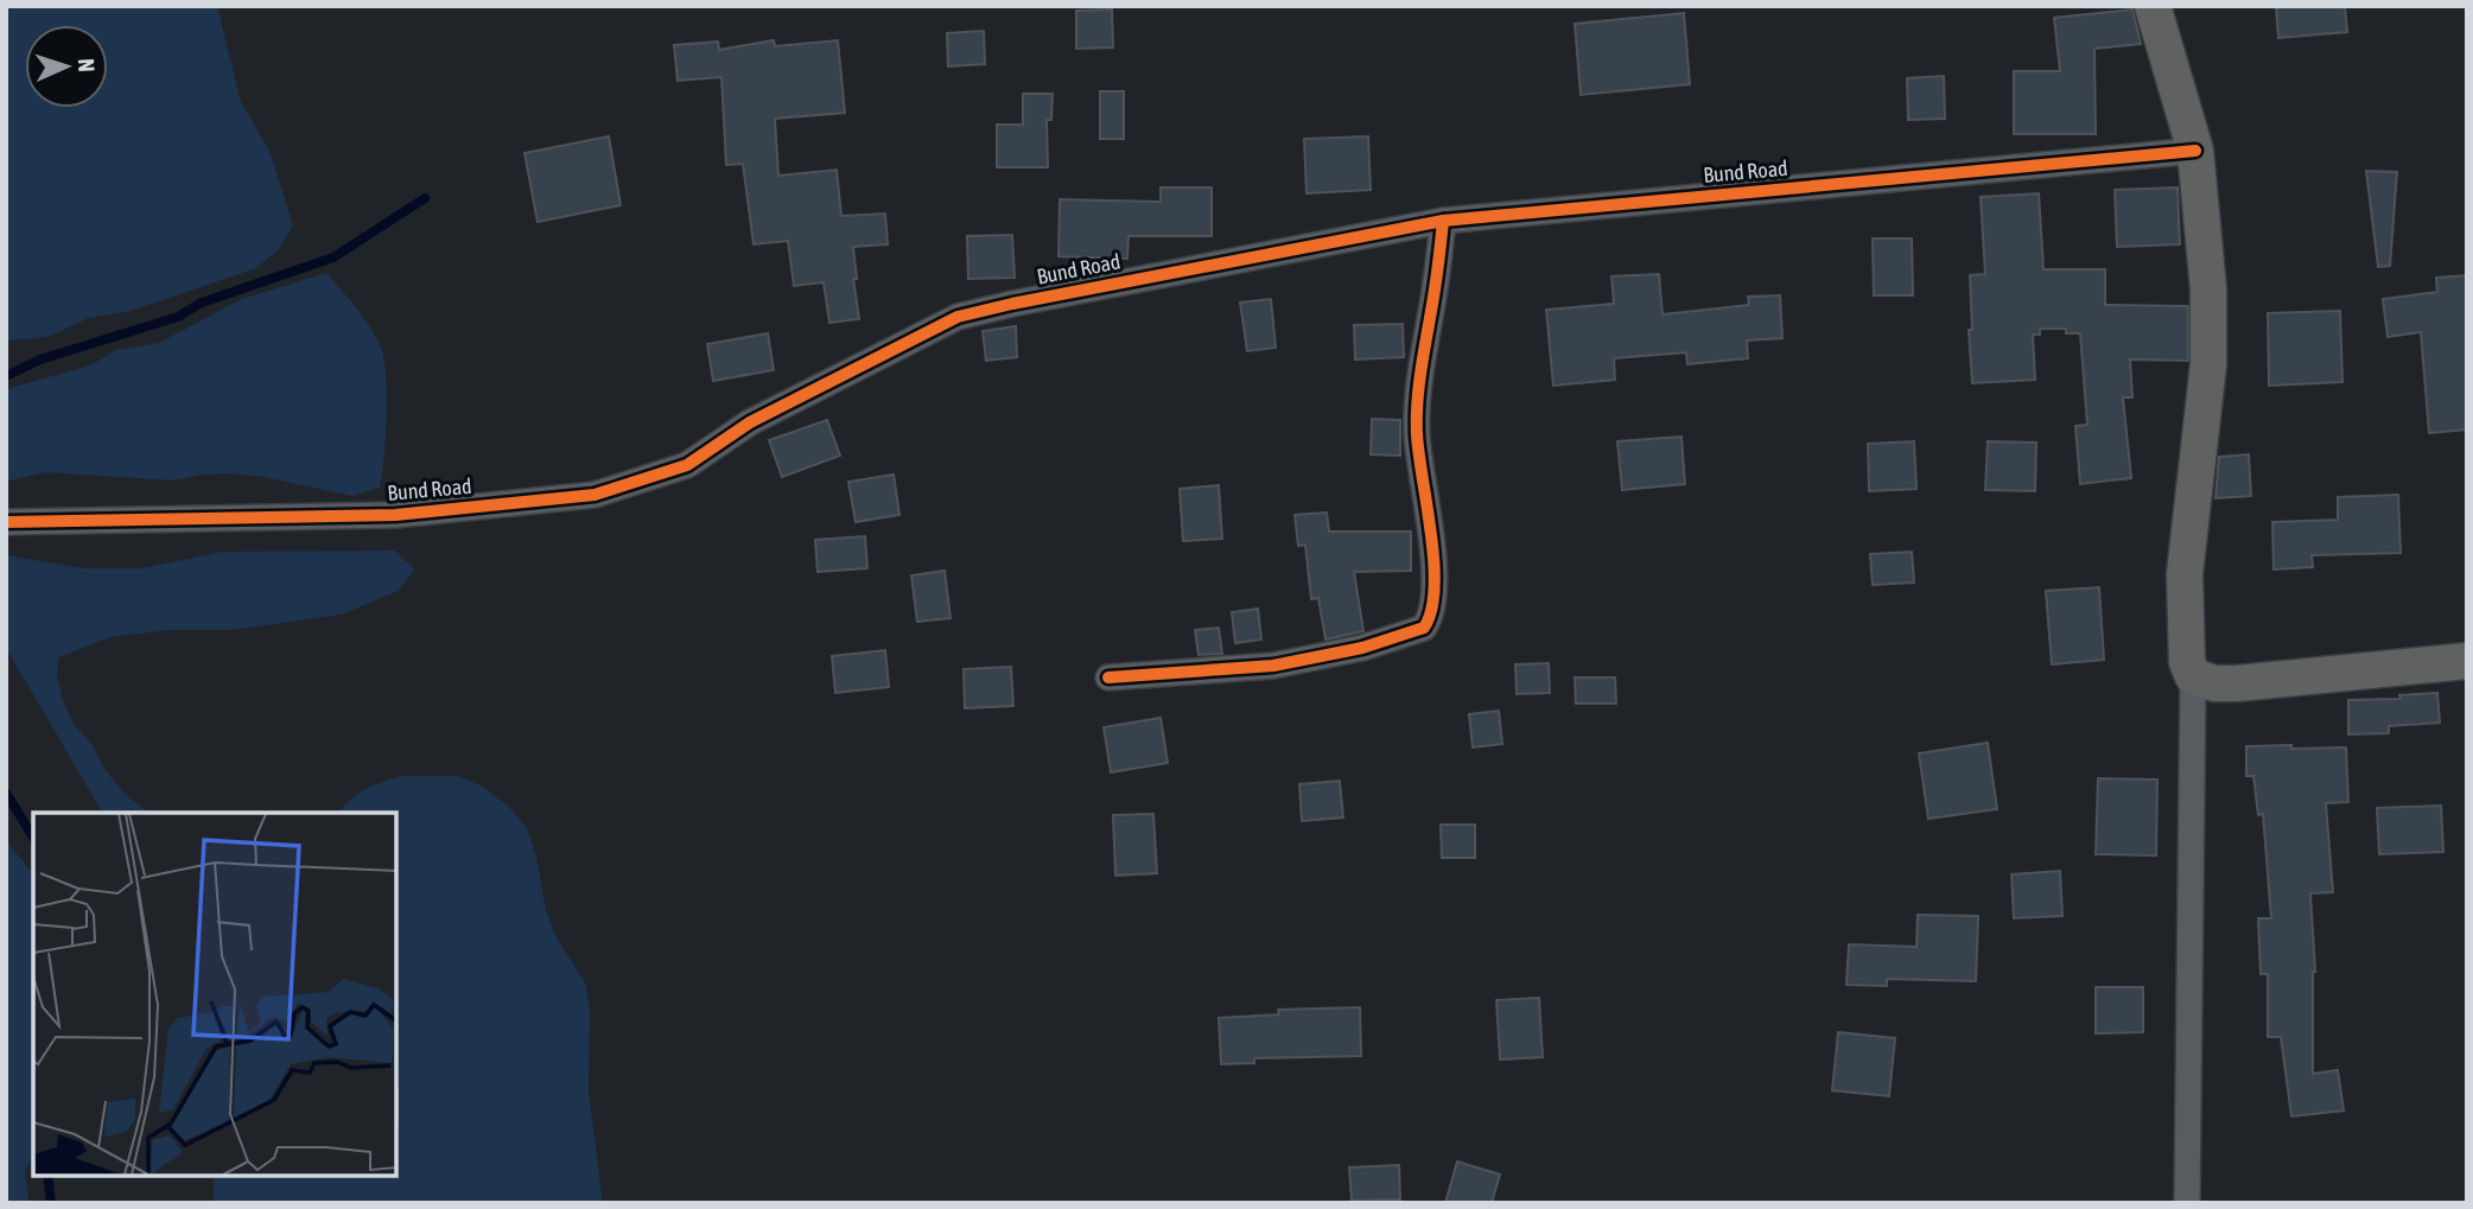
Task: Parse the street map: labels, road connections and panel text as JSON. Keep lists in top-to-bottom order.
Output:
{
  "streets": {
    "street": ["Bund Road"]
  },
  "north": "right"
}
